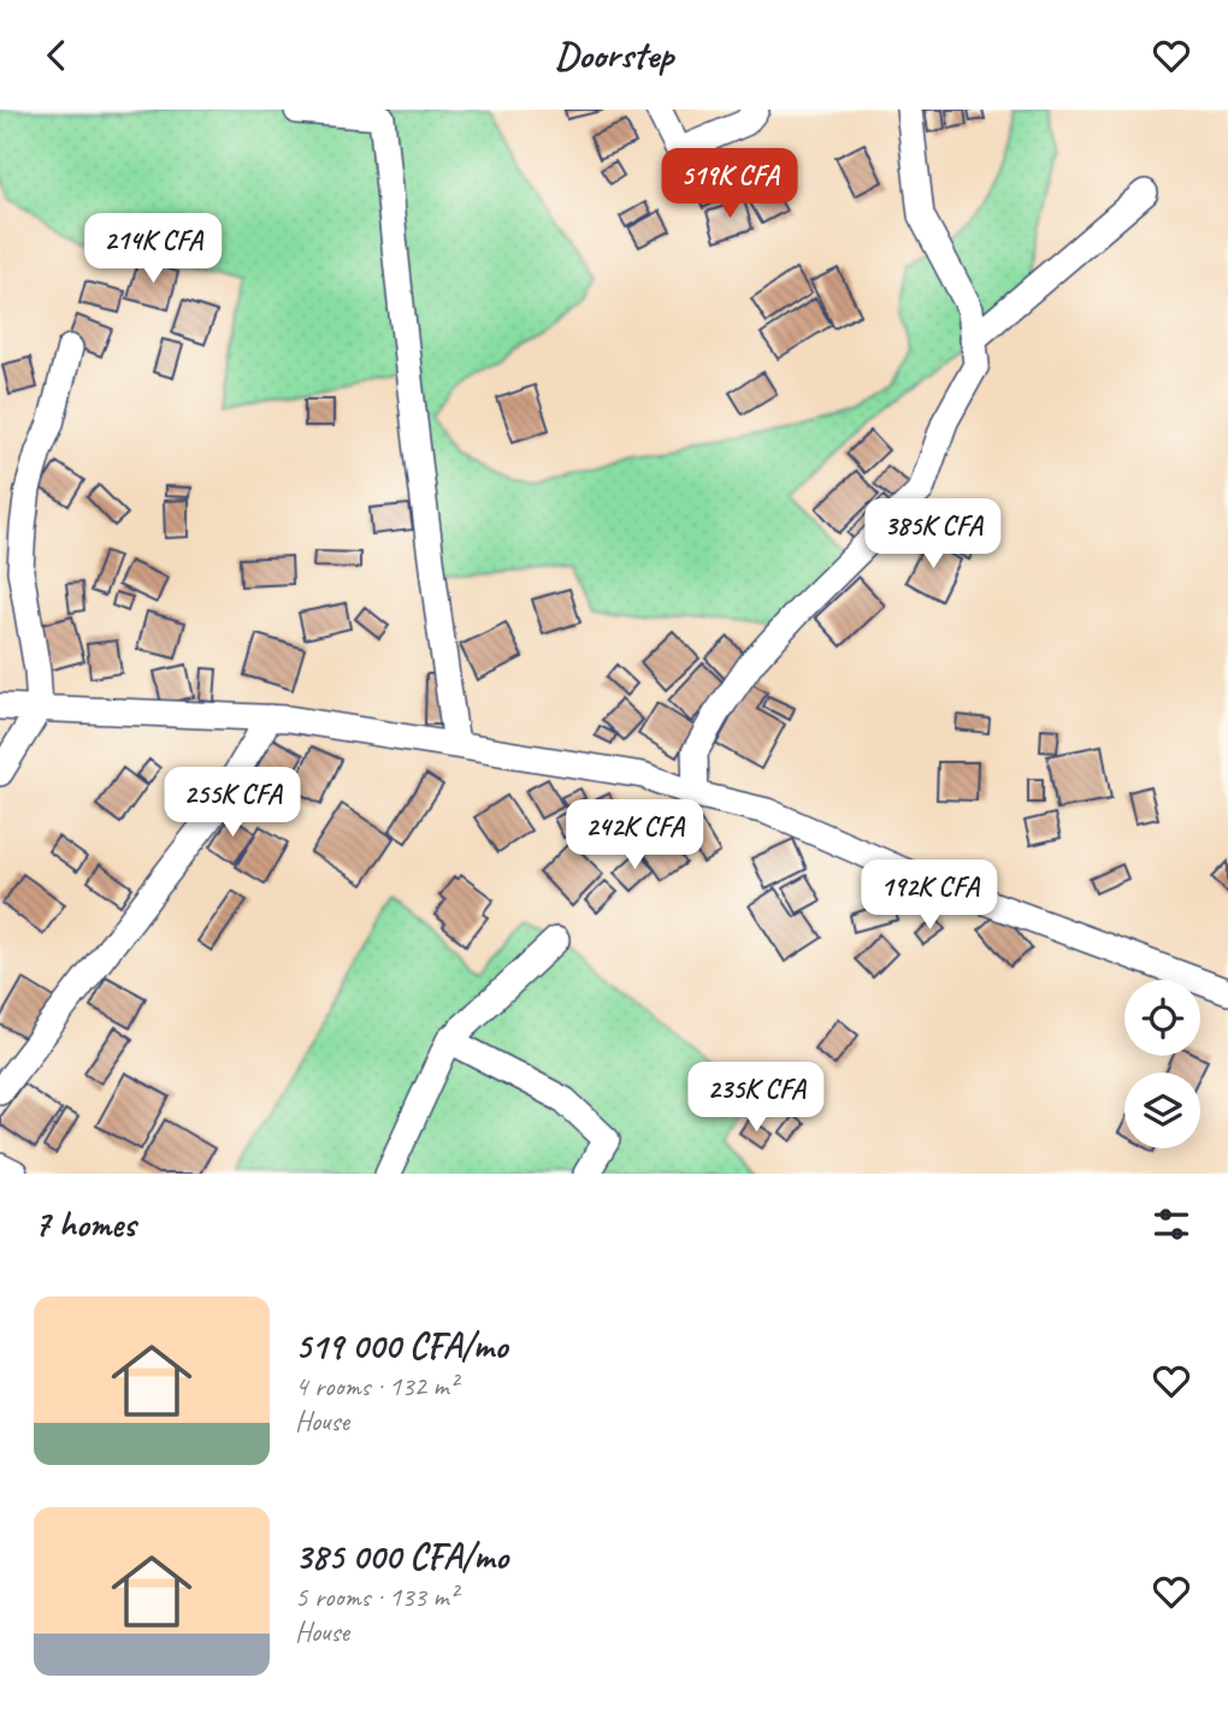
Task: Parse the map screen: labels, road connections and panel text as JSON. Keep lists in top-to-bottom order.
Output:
{
  "page": {
    "header": "Doorstep",
    "price": [
      "519K CFA",
      "214K CFA",
      "385K CFA",
      "255K CFA",
      "242K CFA",
      "192K CFA",
      "235K CFA"
    ],
    "heading": "7 homes",
    "list": [
      {
        "name": "519 000 CFA/mo",
        "note": "4 rooms · 132 m² · House"
      },
      {
        "name": "385 000 CFA/mo",
        "note": "5 rooms · 133 m² · House"
      }
    ]
  }
}
